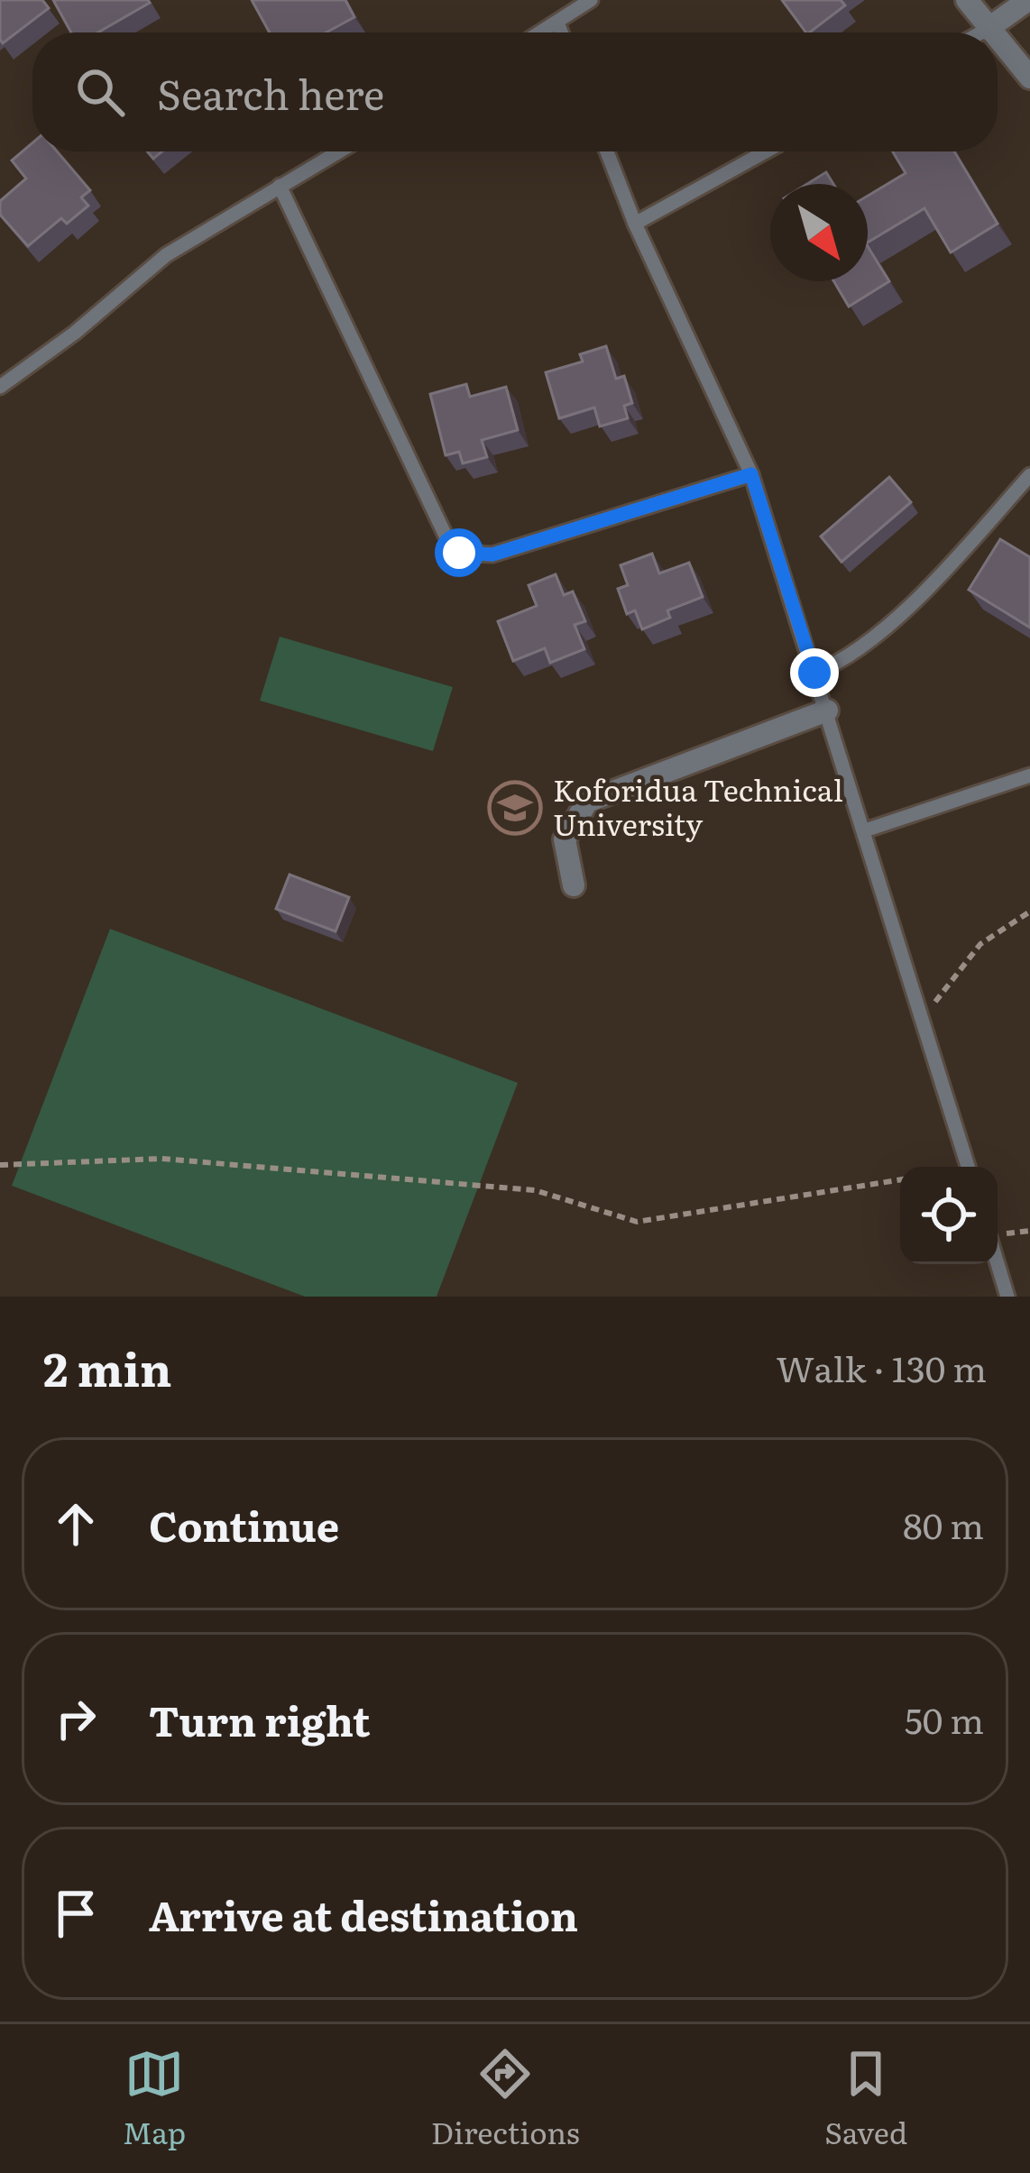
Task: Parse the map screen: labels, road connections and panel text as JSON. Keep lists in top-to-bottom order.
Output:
{
  "places": {
    "school or university": ["Koforidua Technical University"]
  },
  "north": "bottom right",
  "page": {
    "search": "Search here",
    "heading": ["2 min", "Walk · 130 m"],
    "list": [
      ["Continue", "80 m"],
      ["Turn right", "50 m"],
      "Arrive at destination"
    ],
    "nav": ["Map", "Directions", "Saved"]
  }
}
